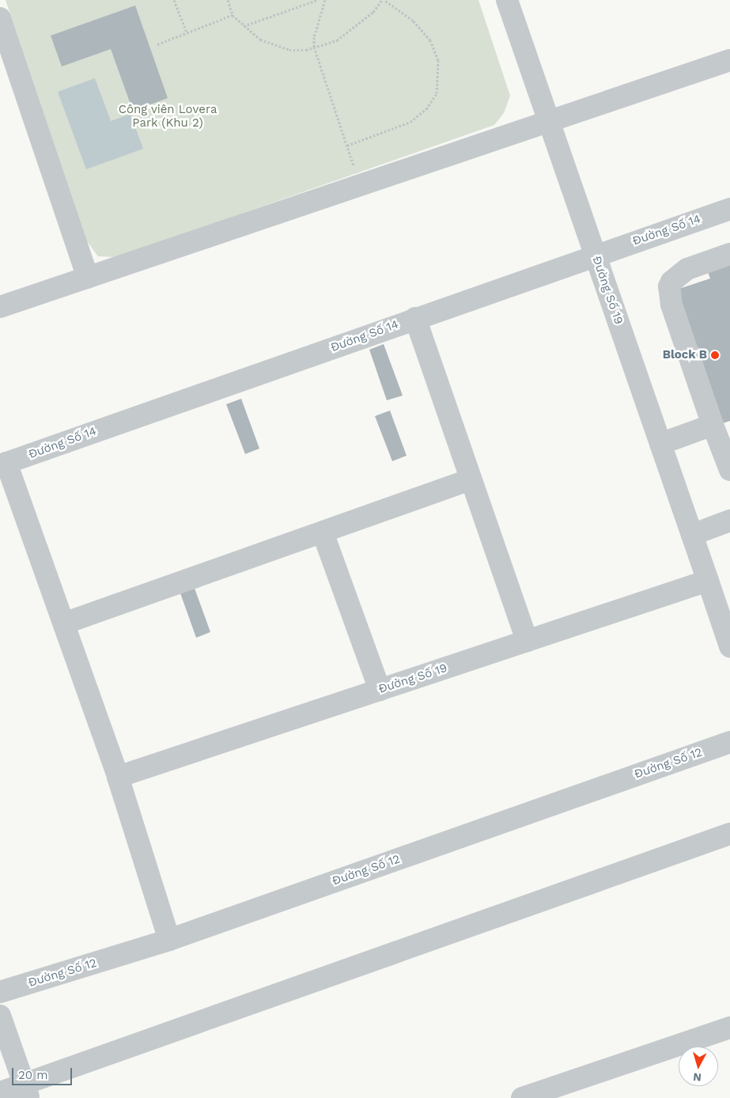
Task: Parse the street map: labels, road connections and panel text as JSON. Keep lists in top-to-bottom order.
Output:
{
  "streets": {
    "street": ["Đường Số 14", "Đường Số 19", "Đường Số 12"]
  },
  "crossings": [
    ["Đường Số 14", "Đường Số 19"]
  ],
  "parks": ["Công viên Lovera Park (Khu 2)"],
  "places": ["Block B"],
  "scale_bar": "20 m",
  "north": "bottom"
}
